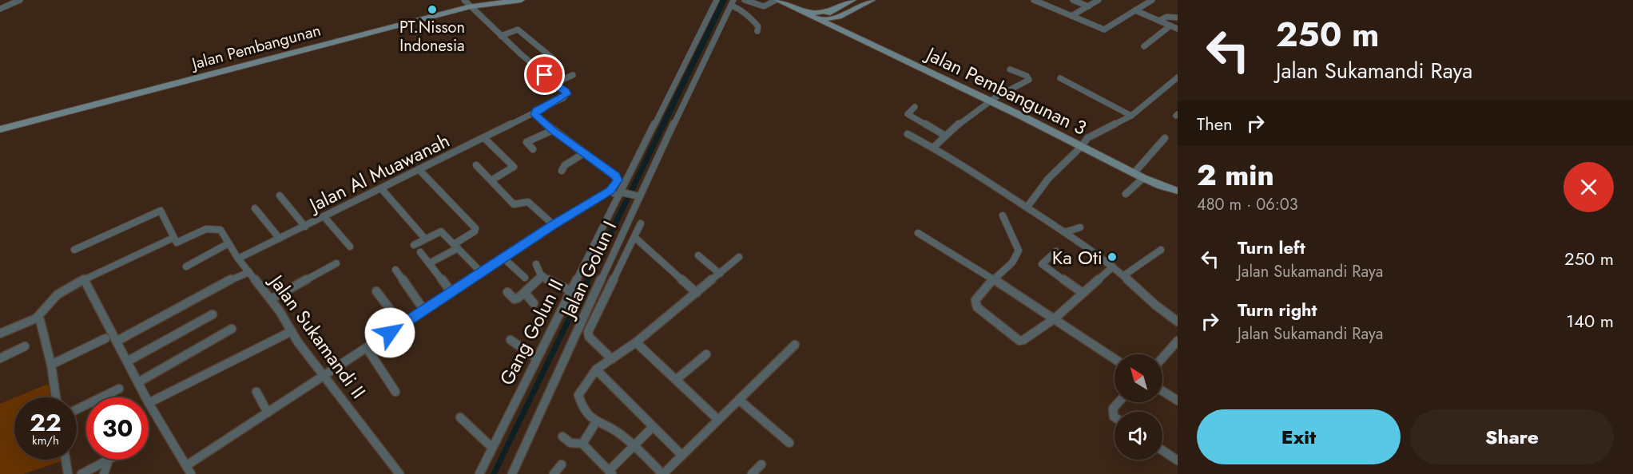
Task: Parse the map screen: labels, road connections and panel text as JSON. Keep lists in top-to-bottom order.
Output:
{
  "streets": {
    "main road": ["Jalan Pembangunan", "Jalan Pembangunan 3"],
    "street": [
      "Jalan Al Muawanah",
      "Jalan Golun I",
      "Gang Golun II",
      "Jalan Sukamandi II"
    ]
  },
  "crossings": [
    ["Jalan Al Muawanah", "Jalan Sukamandi II"]
  ],
  "places": ["PT.Nisson Indonesia", "Ka Oti"],
  "north": "top left",
  "page": {
    "turn": ["250 m", "Jalan Sukamandi Raya"],
    "then": "Then",
    "heading": ["2 min", "480 m · 06:03"],
    "list": [
      {
        "name": "Turn left",
        "note": "Jalan Sukamandi Raya",
        "value": "250 m"
      },
      {
        "name": "Turn right",
        "note": "Jalan Sukamandi Raya",
        "value": "140 m"
      }
    ],
    "speed": "22 km/h",
    "limit": "30",
    "buttons": ["Exit", "Share"]
  }
}
